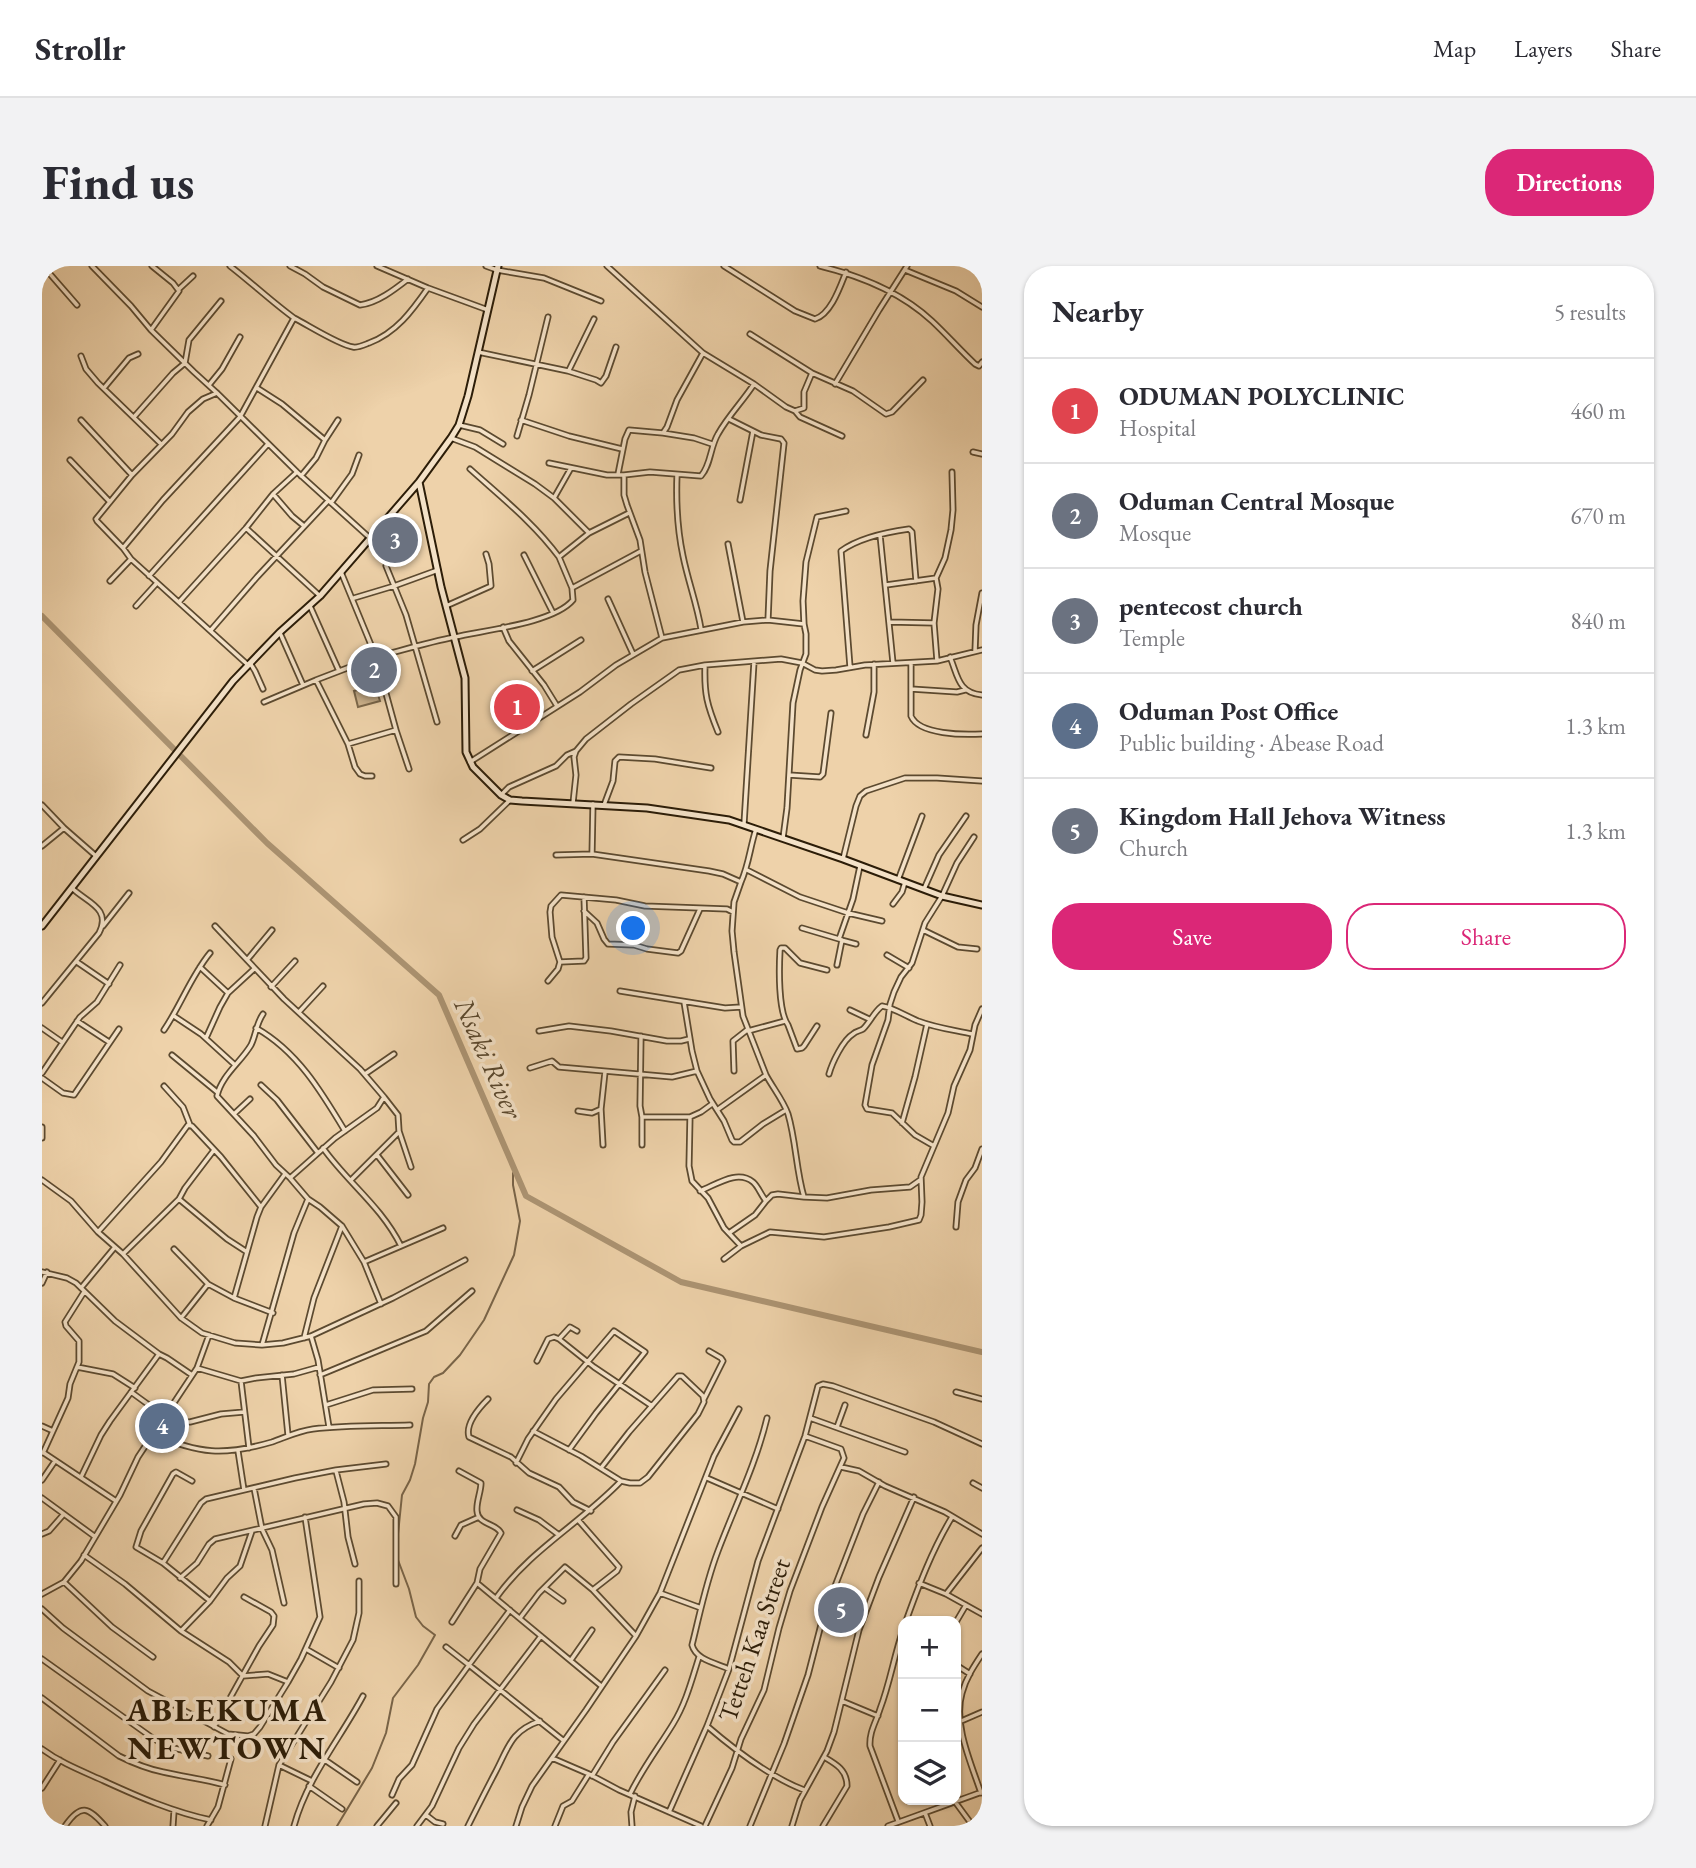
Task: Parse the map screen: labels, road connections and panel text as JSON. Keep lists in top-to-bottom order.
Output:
{
  "streets": {
    "street": ["Tetteh Kaa Street"]
  },
  "districts": ["ABLEKUMA NEWTOWN"],
  "water": ["Nsaki River"],
  "page": {
    "header": "Strollr",
    "nav": ["Map", "Layers", "Share"],
    "buttons": [
      "Directions",
      ["Save", "Share"]
    ],
    "title": "Find us",
    "heading": ["Nearby", "5 results"],
    "list": [
      {
        "mark": "1",
        "name": "ODUMAN POLYCLINIC",
        "note": "Hospital",
        "value": "460 m"
      },
      {
        "mark": "2",
        "name": "Oduman Central Mosque",
        "note": "Mosque",
        "value": "670 m"
      },
      {
        "mark": "3",
        "name": "pentecost church",
        "note": "Temple",
        "value": "840 m"
      },
      {
        "mark": "4",
        "name": "Oduman Post Office",
        "note": "Public building · Abease Road",
        "value": "1.3 km"
      },
      {
        "mark": "5",
        "name": "Kingdom Hall Jehova Witness",
        "note": "Church",
        "value": "1.3 km"
      }
    ],
    "pins": [
      "3",
      "2",
      "1",
      "4",
      "5"
    ],
    "map_buttons": ["+", "−"]
  }
}
